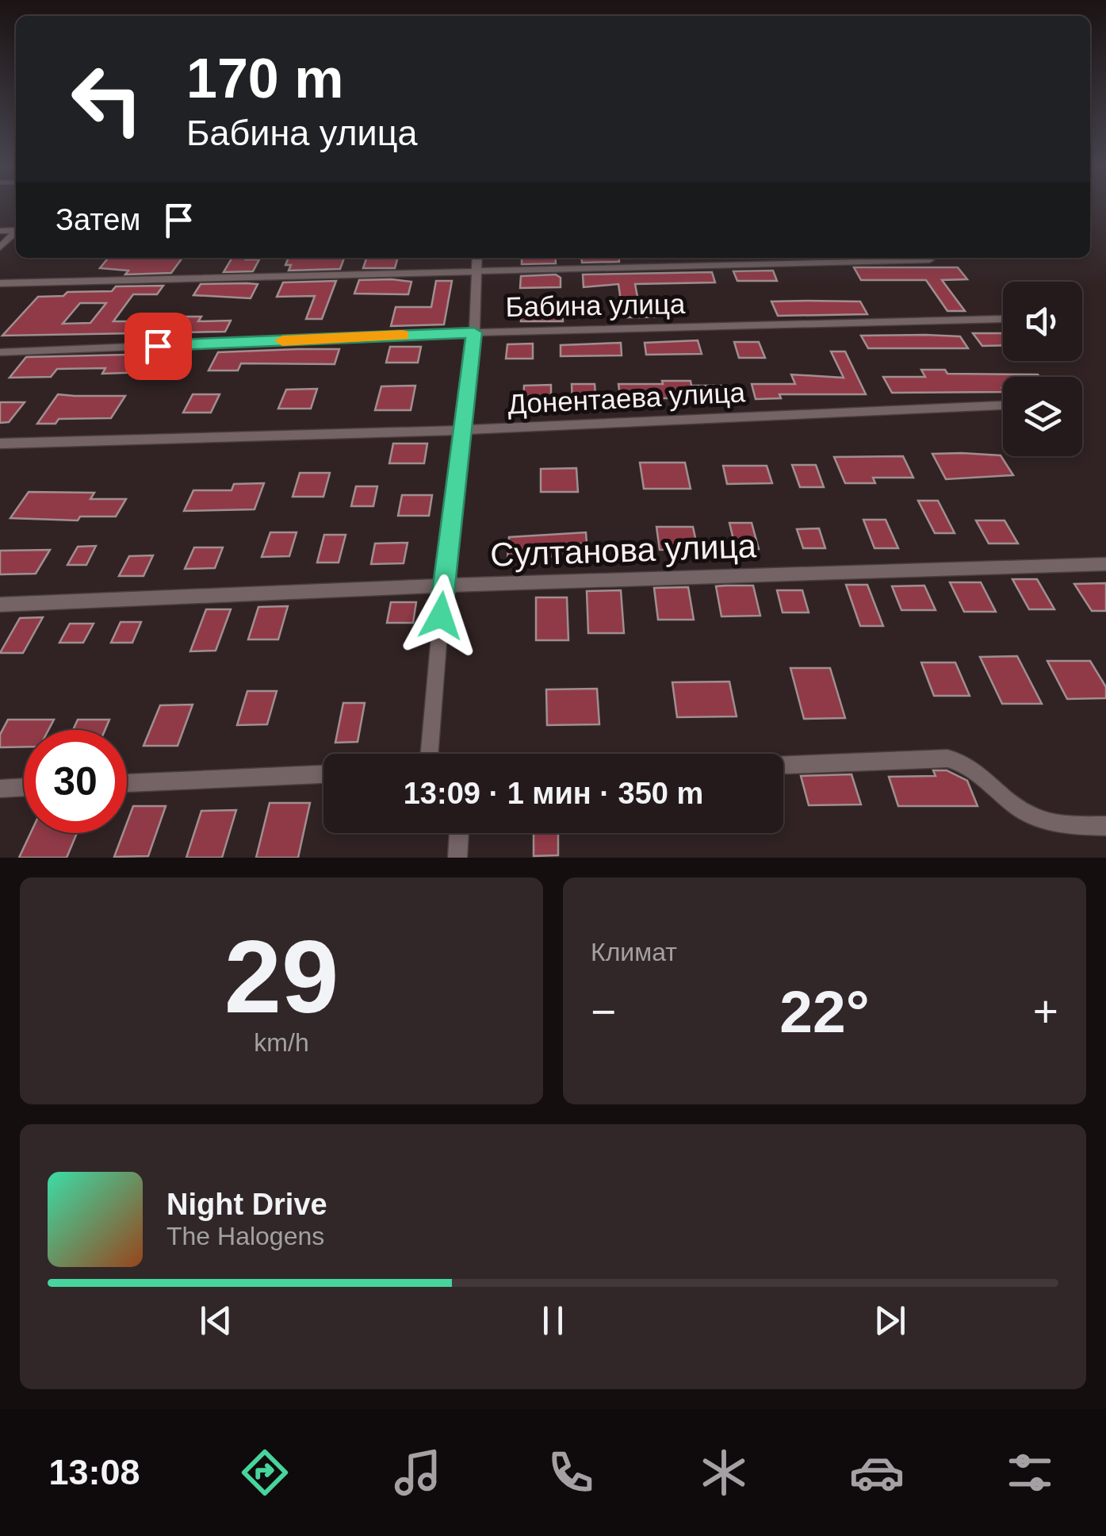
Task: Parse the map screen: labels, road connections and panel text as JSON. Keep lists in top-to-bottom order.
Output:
{
  "streets": {
    "street": ["Бабина улица", "Донентаева улица", "Султанова улица"]
  },
  "page": {
    "turn": ["170 m", "Бабина улица"],
    "then": "Затем",
    "limit": "30",
    "trip": "13:09 · 1 мин · 350 m",
    "tile": [
      ["29", "km/h"],
      "Климат"
    ],
    "heat": ["−", "22°", "+"],
    "song": ["Night Drive", "The Halogens"],
    "tabs": "13:08"
  }
}
